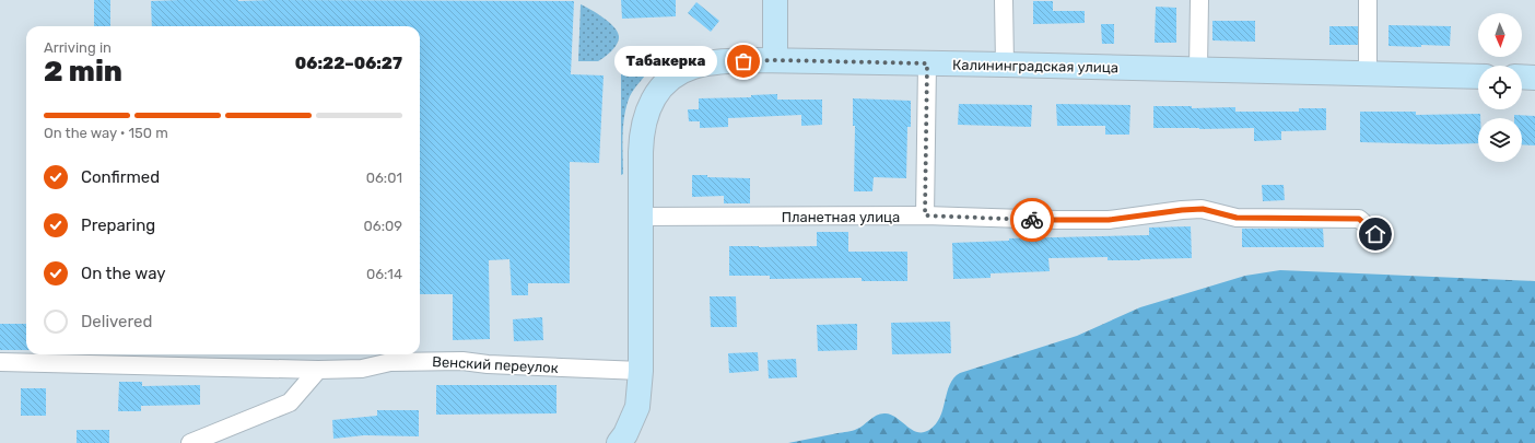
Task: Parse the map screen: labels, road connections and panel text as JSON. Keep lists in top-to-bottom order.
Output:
{
  "streets": {
    "main road": ["Калининградская улица"],
    "street": ["Планетная улица", "Венский переулок"]
  },
  "crossings": [
    ["Калининградская улица", "Планетная улица"]
  ],
  "places": ["Табакерка"],
  "north": "bottom",
  "page": {
    "heading": ["2 min", "Arriving in", "06:22–06:27"],
    "bubble": "Табакерка",
    "bar": "On the way · 150 m",
    "list": [
      ["Confirmed", "06:01"],
      ["Preparing", "06:09"],
      ["On the way", "06:14"],
      "Delivered"
    ]
  }
}
